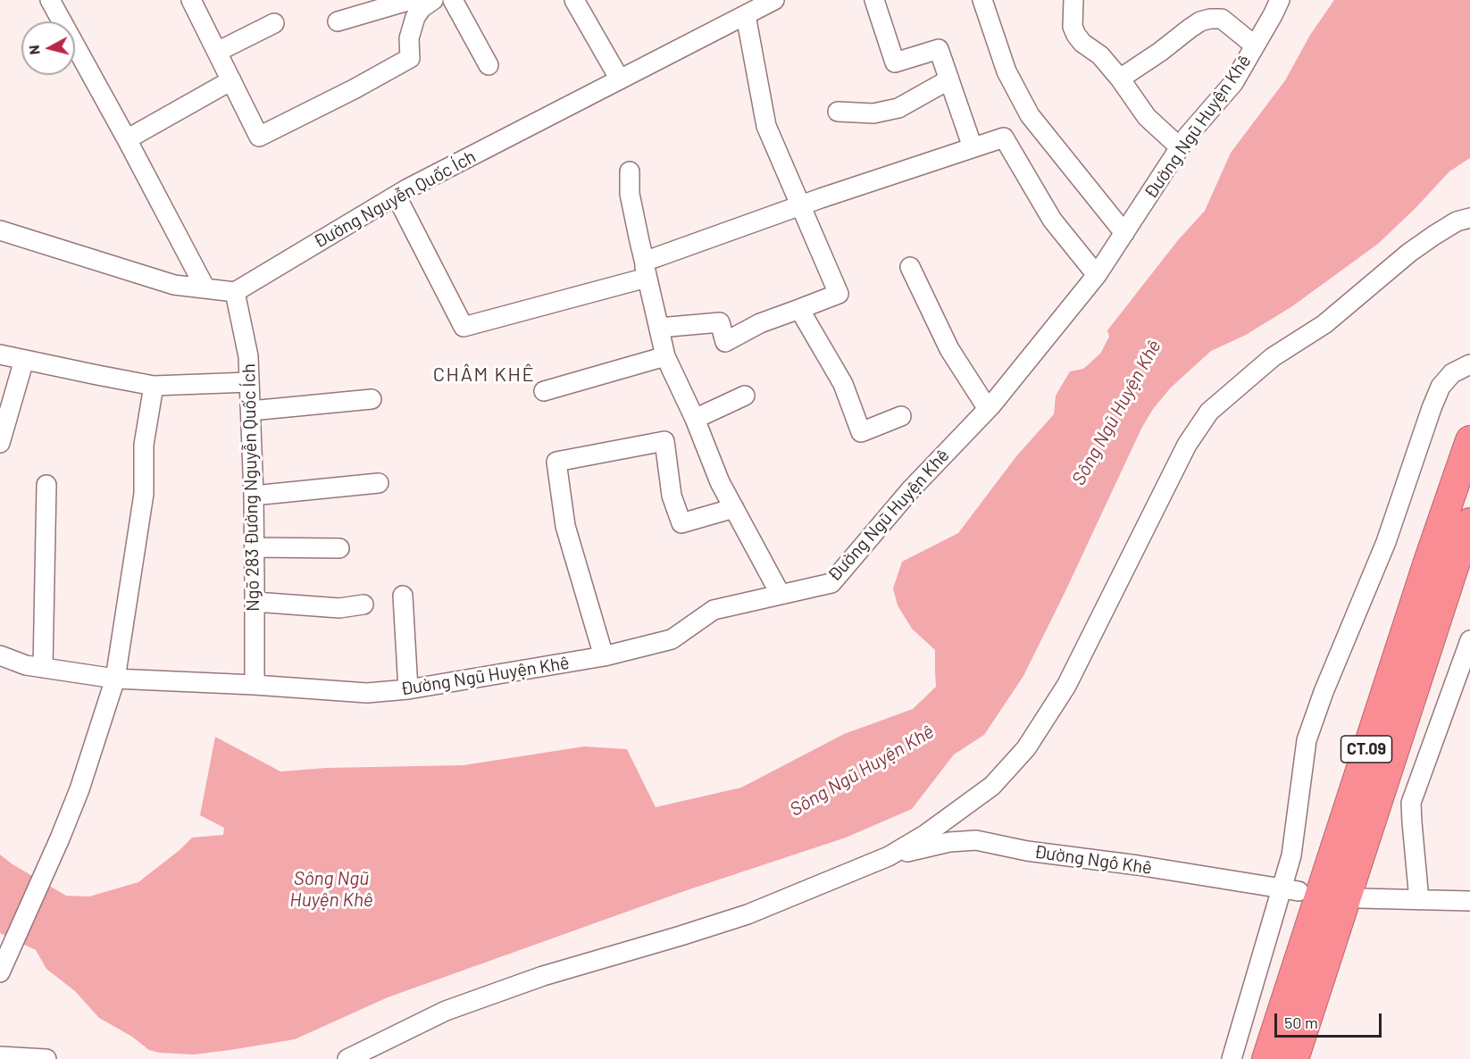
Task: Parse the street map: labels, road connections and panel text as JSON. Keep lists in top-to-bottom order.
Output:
{
  "streets": {
    "highway": ["CT.09"],
    "street": [
      "Đường Ngũ Huyện Khê",
      "Đường Nguyễn Quốc Ích",
      "Ngõ 283 Đường Nguyễn Quốc Ích",
      "Đường Ngô Khê"
    ]
  },
  "crossings": [
    ["Đường Ngũ Huyện Khê", "Ngõ 283 Đường Nguyễn Quốc Ích"],
    ["Đường Nguyễn Quốc Ích", "Ngõ 283 Đường Nguyễn Quốc Ích"]
  ],
  "districts": ["CHÂM KHÊ"],
  "water": ["Sông Ngũ Huyện Khê"],
  "scale_bar": "50 m",
  "north": "left"
}
